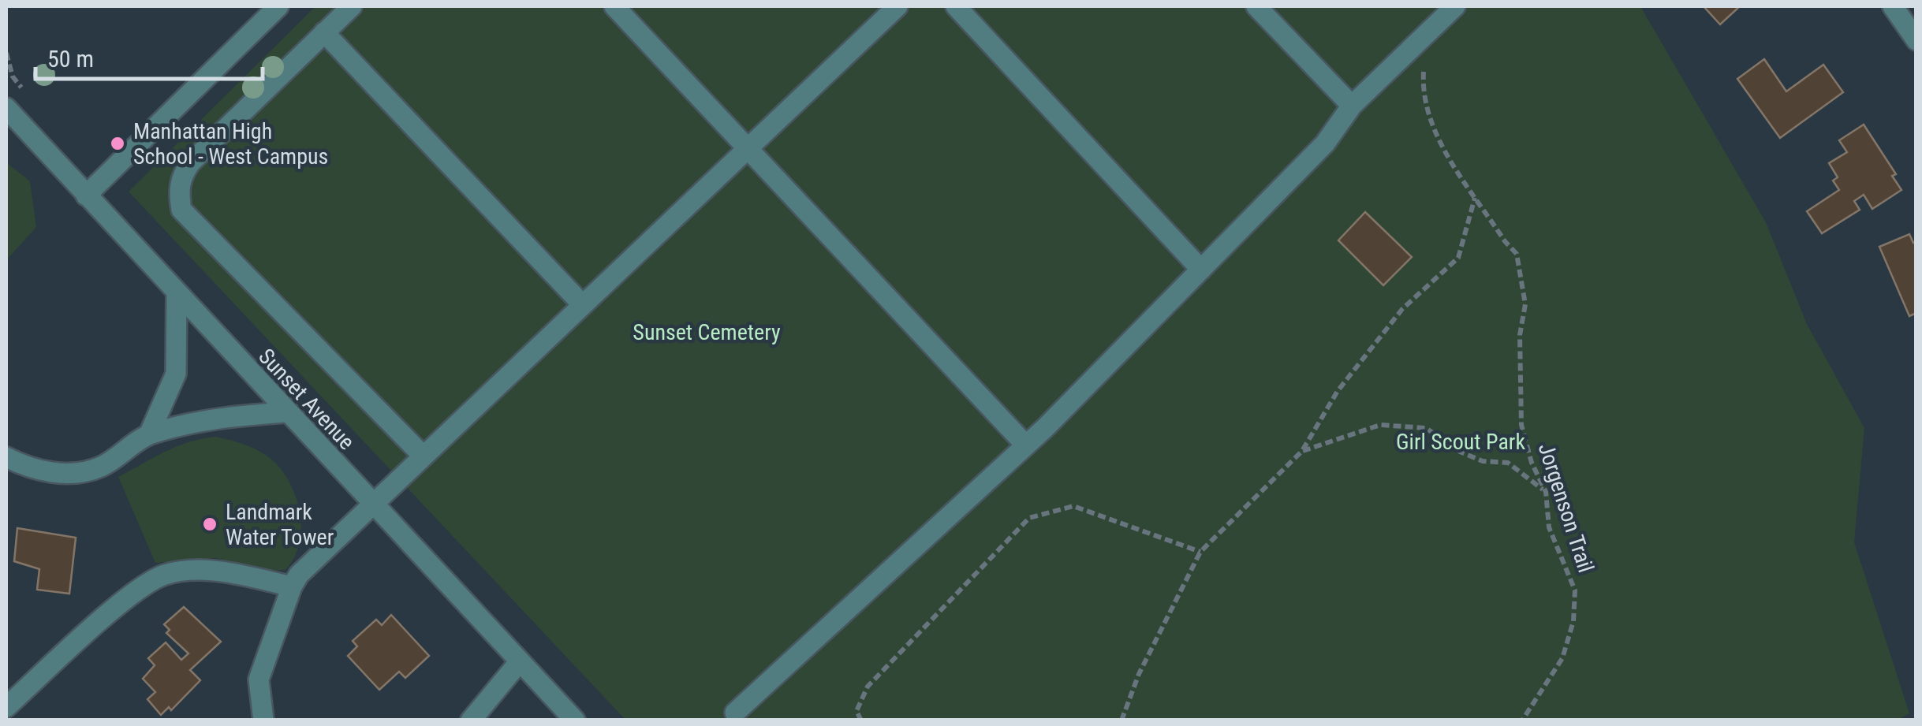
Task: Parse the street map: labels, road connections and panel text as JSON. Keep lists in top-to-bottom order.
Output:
{
  "streets": {
    "street": ["Sunset Avenue"],
    "path": ["Jorgenson Trail"]
  },
  "parks": ["Sunset Cemetery", "Girl Scout Park"],
  "places": ["Manhattan High School - West Campus", "Landmark Water Tower"],
  "scale_bar": "50 m"
}
